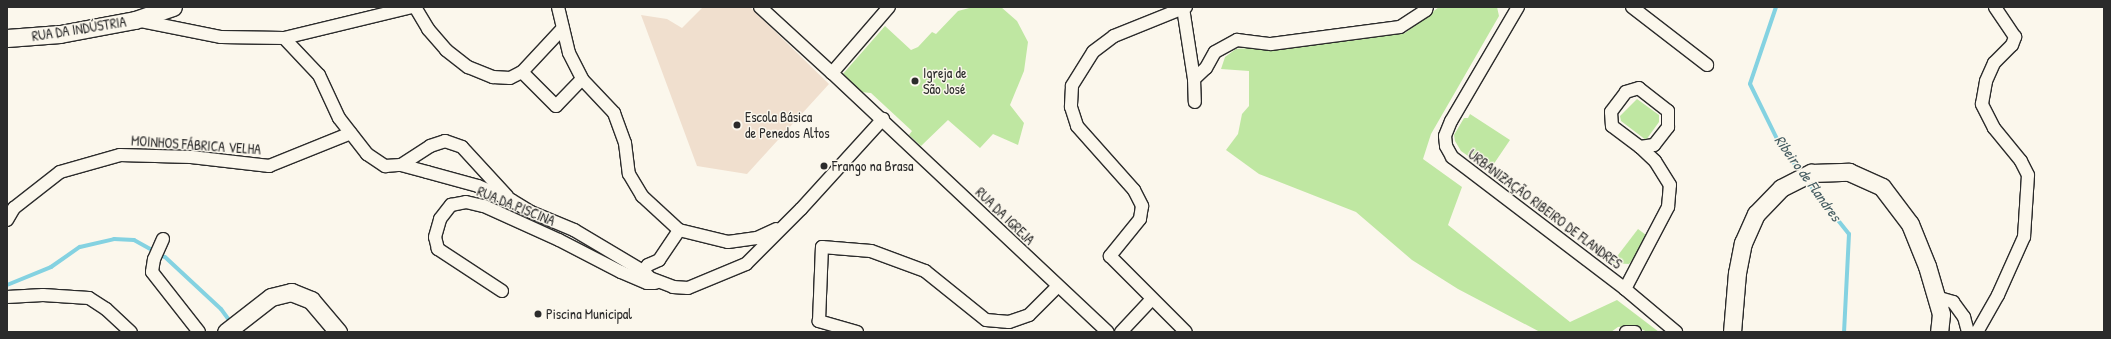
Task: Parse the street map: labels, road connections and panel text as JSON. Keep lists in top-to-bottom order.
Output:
{
  "streets": {
    "main road": ["RUA DA INDÚSTRIA"],
    "street": [
      "MOINHOS FÁBRICA VELHA",
      "RUA DA PISCINA",
      "URBANIZAÇÃO RIBEIRO DE FLANDRES",
      "RUA DA IGREJA"
    ]
  },
  "water": ["Ribeiro de Flandres"],
  "places": [
    "Igreja de São José",
    "Escola Básica de Penedos Altos",
    "Frango na Brasa",
    "Piscina Municipal"
  ]
}
